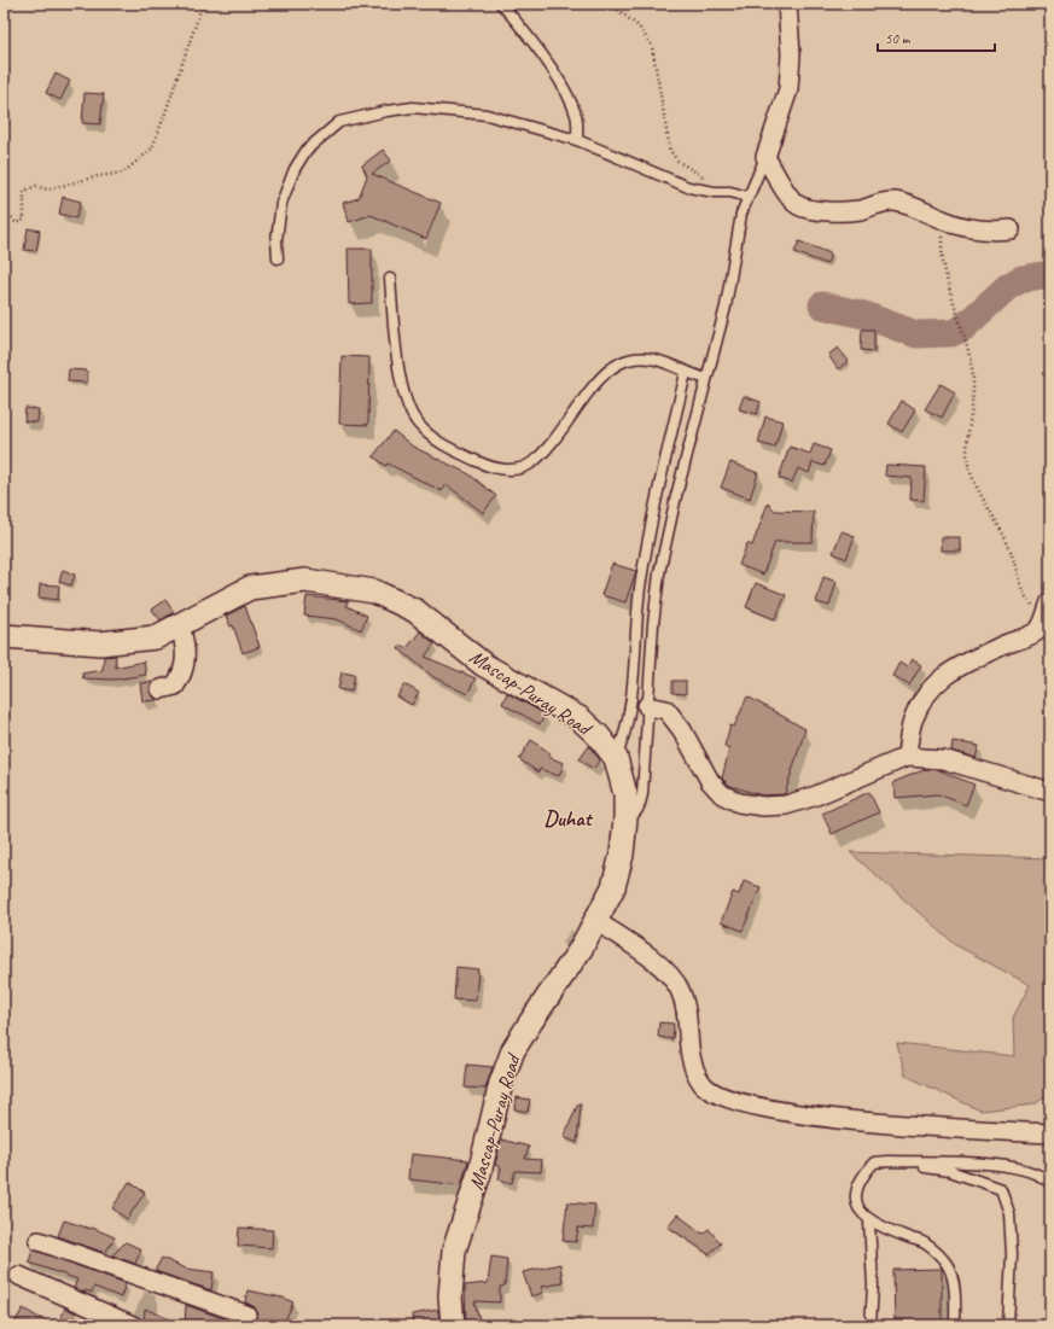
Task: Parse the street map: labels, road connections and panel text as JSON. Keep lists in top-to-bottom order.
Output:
{
  "streets": {
    "street": ["Mascap-Puray Road"]
  },
  "districts": ["Duhat"],
  "scale_bar": "50 m"
}
